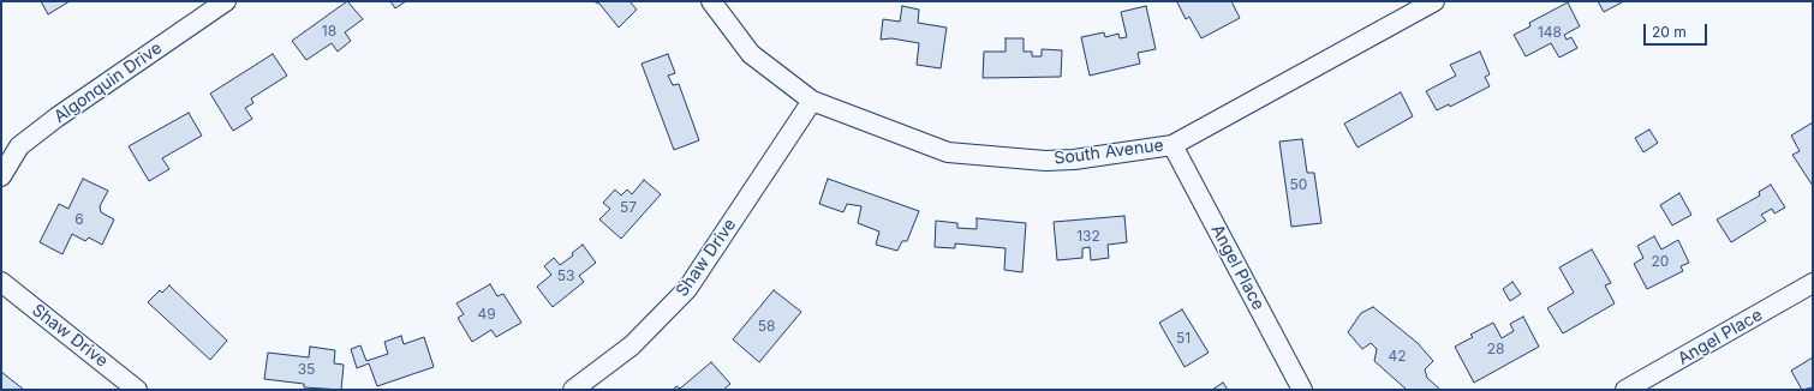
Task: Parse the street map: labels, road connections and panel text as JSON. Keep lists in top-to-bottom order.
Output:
{
  "streets": {
    "street": [
      "Algonquin Drive",
      "South Avenue",
      "Shaw Drive",
      "Angel Place"
    ]
  },
  "crossings": [
    ["South Avenue", "Shaw Drive"],
    ["South Avenue", "Angel Place"]
  ],
  "house_numbers": [
    "18",
    "148",
    "50",
    "57",
    "6",
    "132",
    "20",
    "53",
    "49",
    "58",
    "51",
    "28",
    "42",
    "35"
  ],
  "scale_bar": "20 m"
}
